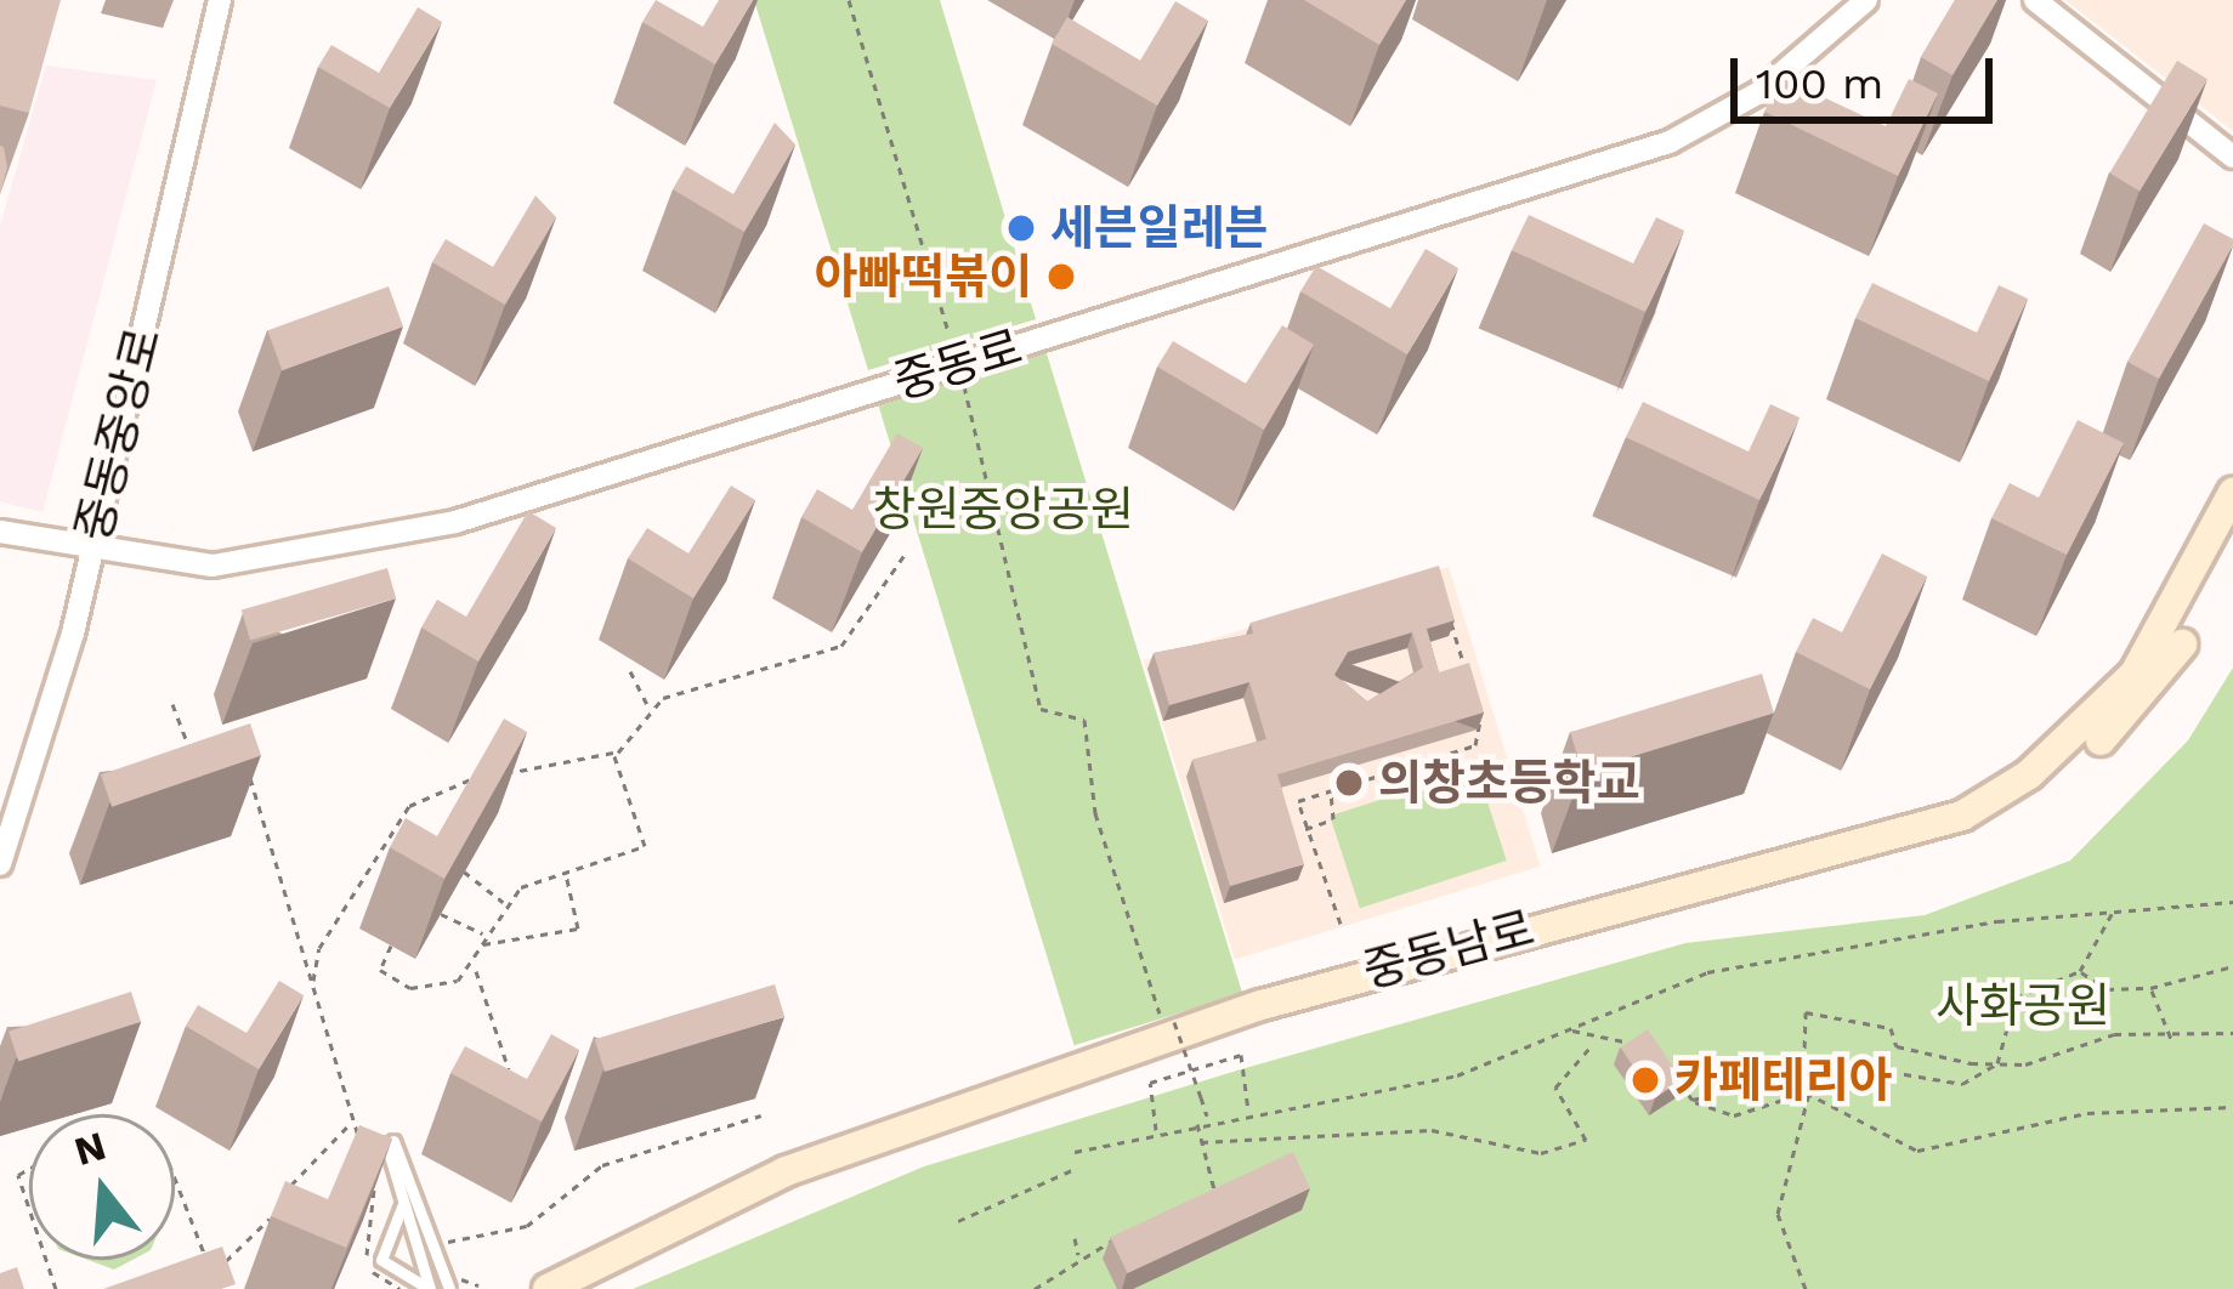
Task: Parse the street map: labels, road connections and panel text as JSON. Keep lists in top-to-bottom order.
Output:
{
  "streets": {
    "street": ["중동로", "중동중앙로", "중동남로"]
  },
  "crossings": [
    ["중동로", "중동중앙로"]
  ],
  "parks": ["창원중앙공원", "사화공원"],
  "places": [
    "세븐일레븐",
    "아빠떡볶이",
    "의창초등학교",
    "카페테리아"
  ],
  "scale_bar": "100 m",
  "north": "top"
}
